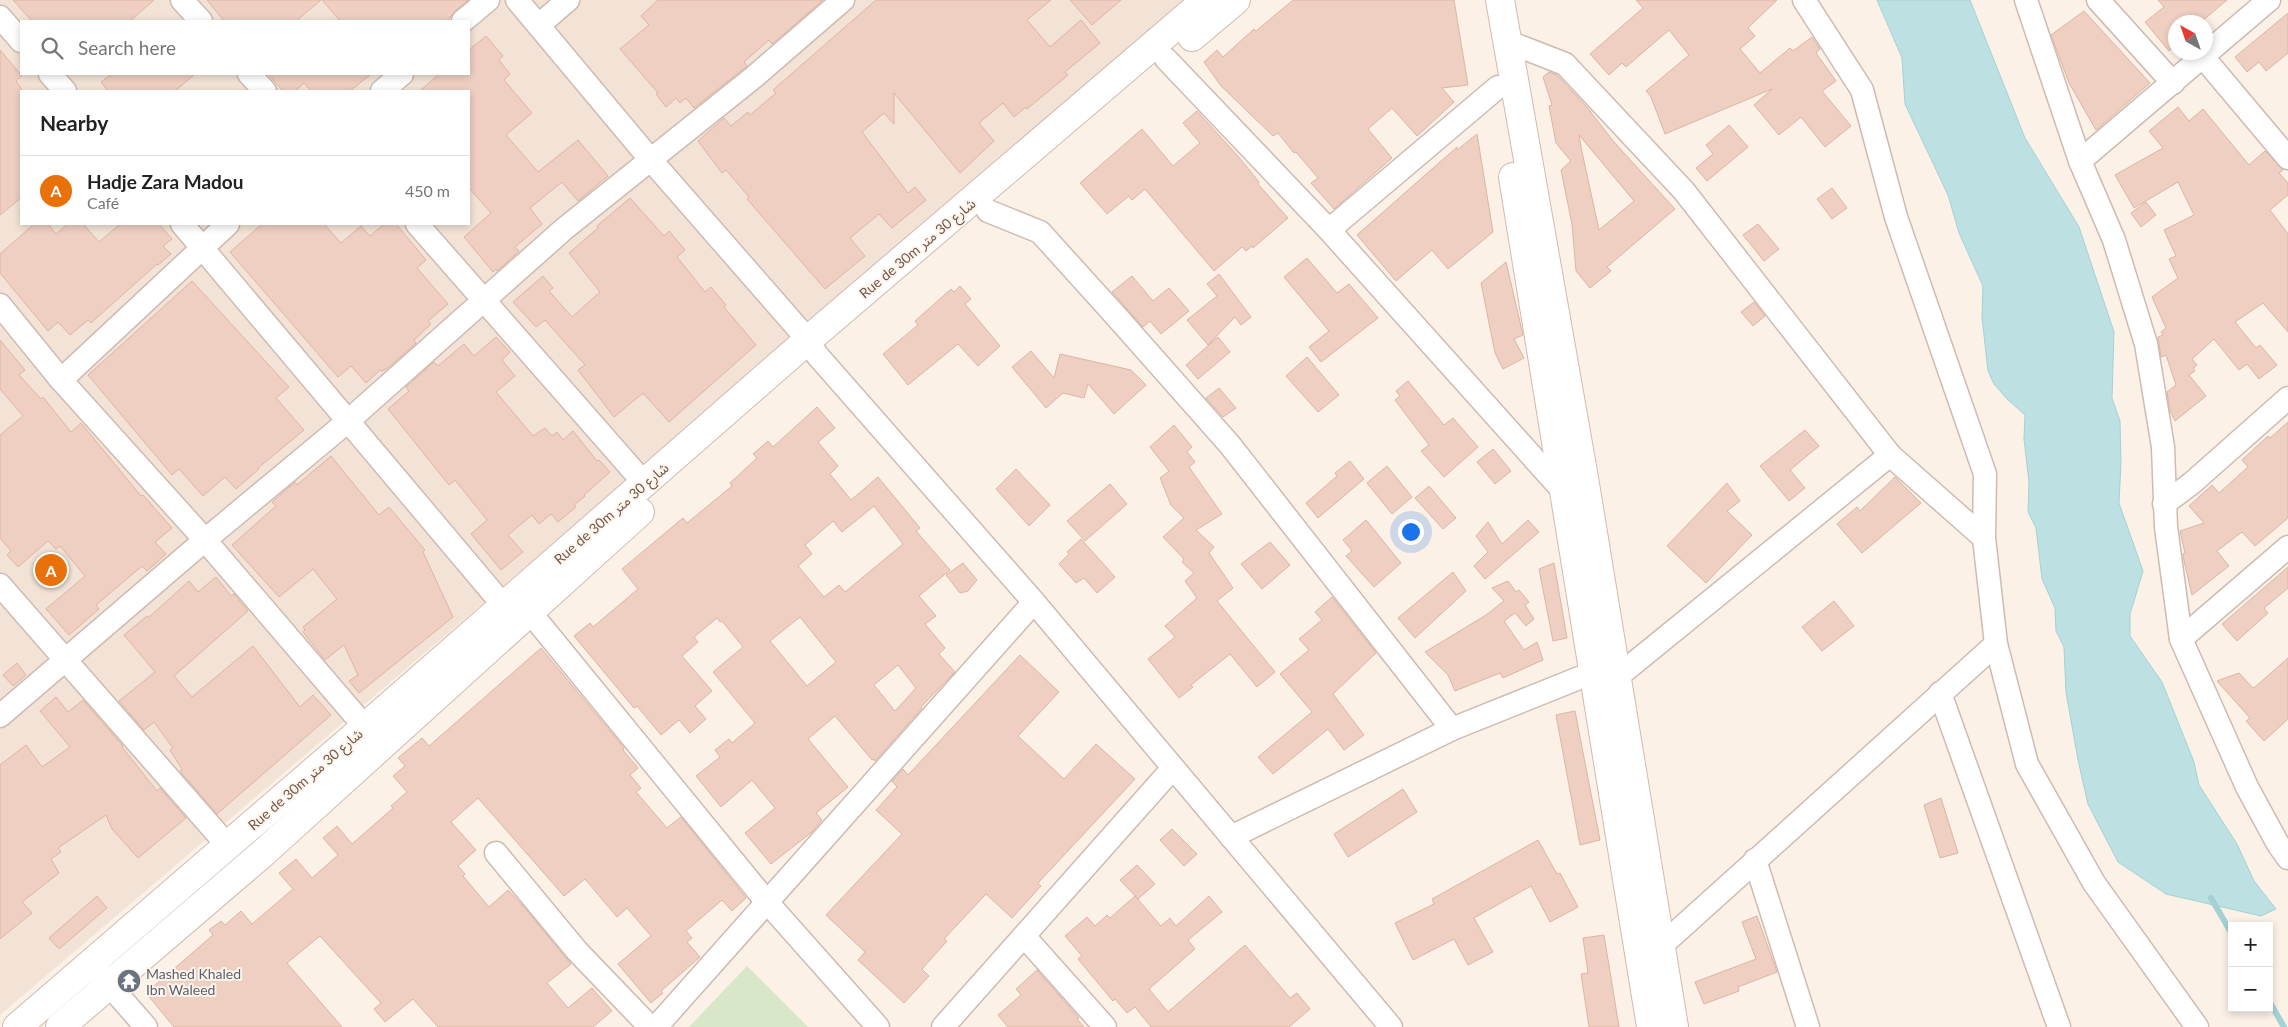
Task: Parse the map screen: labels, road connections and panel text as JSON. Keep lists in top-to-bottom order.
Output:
{
  "streets": {
    "street": ["Rue de 30m شارع 30 متر"]
  },
  "places": {
    "temple": ["Mashed Khaled Ibn Waleed"]
  },
  "north": "top left",
  "page": {
    "search": "Search here",
    "heading": "Nearby",
    "list": [
      {
        "mark": "A",
        "name": "Hadje Zara Madou",
        "note": "Café",
        "value": "450 m"
      }
    ],
    "pins": "A",
    "map_buttons": ["+", "−"]
  }
}
